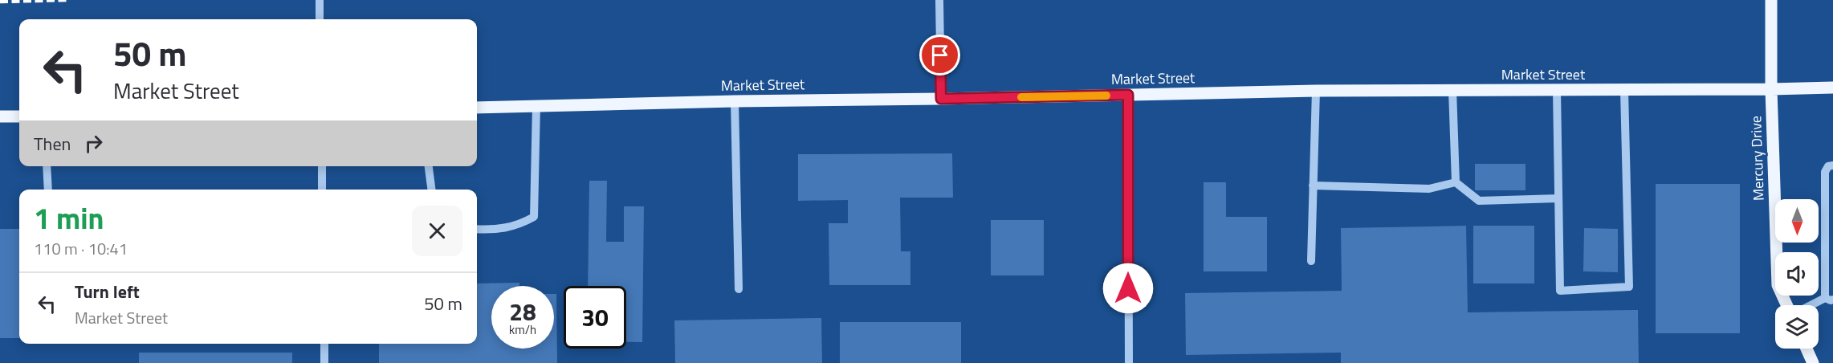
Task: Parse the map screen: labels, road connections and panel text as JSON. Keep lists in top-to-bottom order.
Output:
{
  "streets": {
    "main road": ["Market Street", "Mercury Drive"]
  },
  "crossings": [
    ["Market Street", "Mercury Drive"]
  ],
  "north": "bottom",
  "page": {
    "turn": ["50 m", "Market Street"],
    "then": "Then",
    "heading": ["1 min", "110 m · 10:41"],
    "list": [
      {
        "name": "Turn left",
        "note": "Market Street",
        "value": "50 m"
      }
    ],
    "speed": "28 km/h",
    "limit": "30"
  }
}
